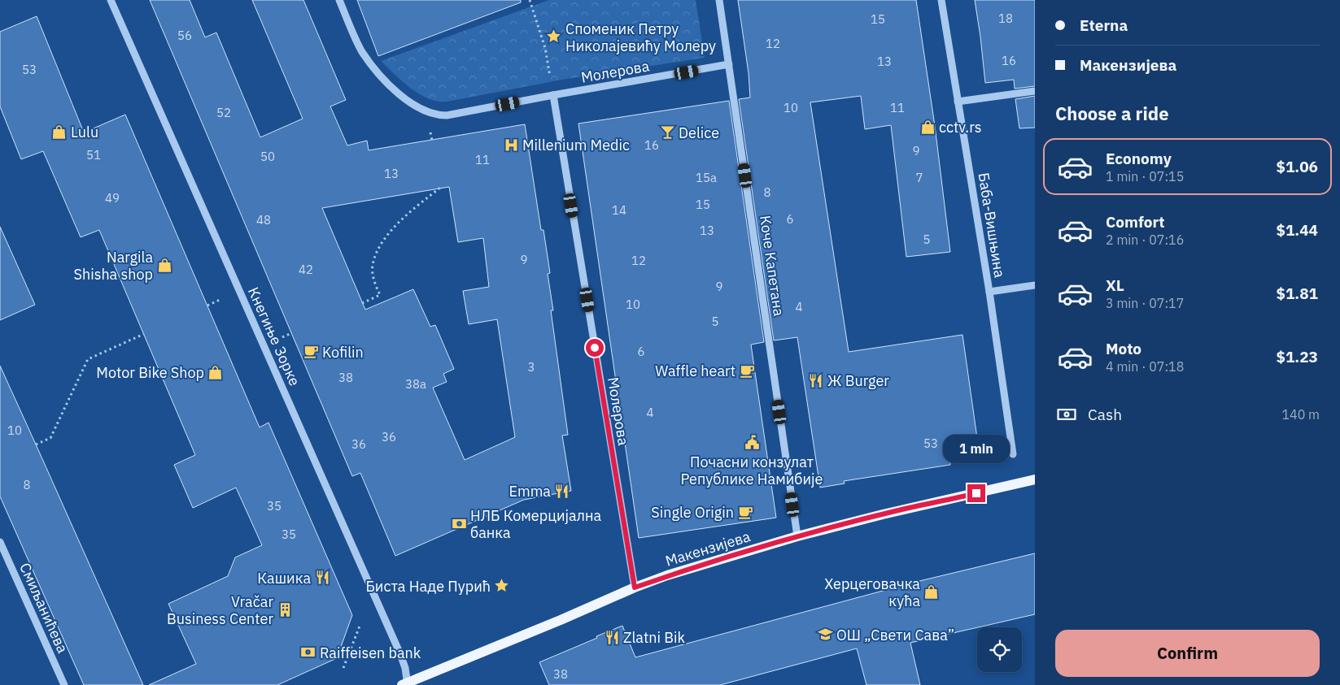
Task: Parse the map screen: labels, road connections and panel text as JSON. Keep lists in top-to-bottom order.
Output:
{
  "streets": {
    "main road": ["Макензијева"],
    "street": [
      "Молерова",
      "Баба-Вишњина",
      "Коче Капетана",
      "Кнегиње Зорке",
      "Смиљанићева"
    ]
  },
  "crossings": [
    ["Молерова", "Коче Капетана"],
    ["Молерова", "Макензијева"],
    ["Коче Капетана", "Макензијева"],
    ["Кнегиње Зорке", "Макензијева"]
  ],
  "places": {
    "place": ["Споменик Петру Николајевићу Молеру", "Биста Наде Пурић"],
    "shop": [
      "cctv.rs",
      "Lulu",
      "Nargila Shisha shop",
      "Motor Bike Shop",
      "Херцеговачка кућа"
    ],
    "bar": ["Delice"],
    "hospital": ["Millenium Medic"],
    "cafe": ["Kofilin", "Waffle heart", "Single Origin"],
    "restaurant": [
      "Ж Burger",
      "Emma",
      "Кашика",
      "Zlatni Bik"
    ],
    "public building": ["Почасни конзулат Републике Намибије"],
    "bank": ["НЛБ Комерцијална банка", "Raiffeisen bank"],
    "building": ["Vračar Business Center"],
    "school or university": ["ОШ „Свети Сава”"]
  },
  "house_numbers": [
    "18",
    "15",
    "56",
    "12",
    "16",
    "13",
    "53",
    "10",
    "11",
    "52",
    "16",
    "9",
    "51",
    "50",
    "11",
    "13",
    "15a",
    "7",
    "8",
    "49",
    "15",
    "14",
    "6",
    "48",
    "13",
    "5",
    "9",
    "12",
    "42",
    "9",
    "10",
    "4",
    "5",
    "6",
    "3",
    "38",
    "38a",
    "4",
    "10",
    "36",
    "53",
    "36",
    "8",
    "35",
    "35",
    "38"
  ],
  "page": {
    "banner": ["Eterna", "Макензијева"],
    "heading": "Choose a ride",
    "list": [
      {
        "name": "Economy",
        "note": "1 min · 07:15",
        "value": "$1.06"
      },
      {
        "name": "Comfort",
        "note": "2 min · 07:16",
        "value": "$1.44"
      },
      {
        "name": "XL",
        "note": "3 min · 07:17",
        "value": "$1.81"
      },
      {
        "name": "Moto",
        "note": "4 min · 07:18",
        "value": "$1.23"
      }
    ],
    "pay": ["Cash", "140 m"],
    "bubble": "1 min",
    "buttons": "Confirm"
  }
}
